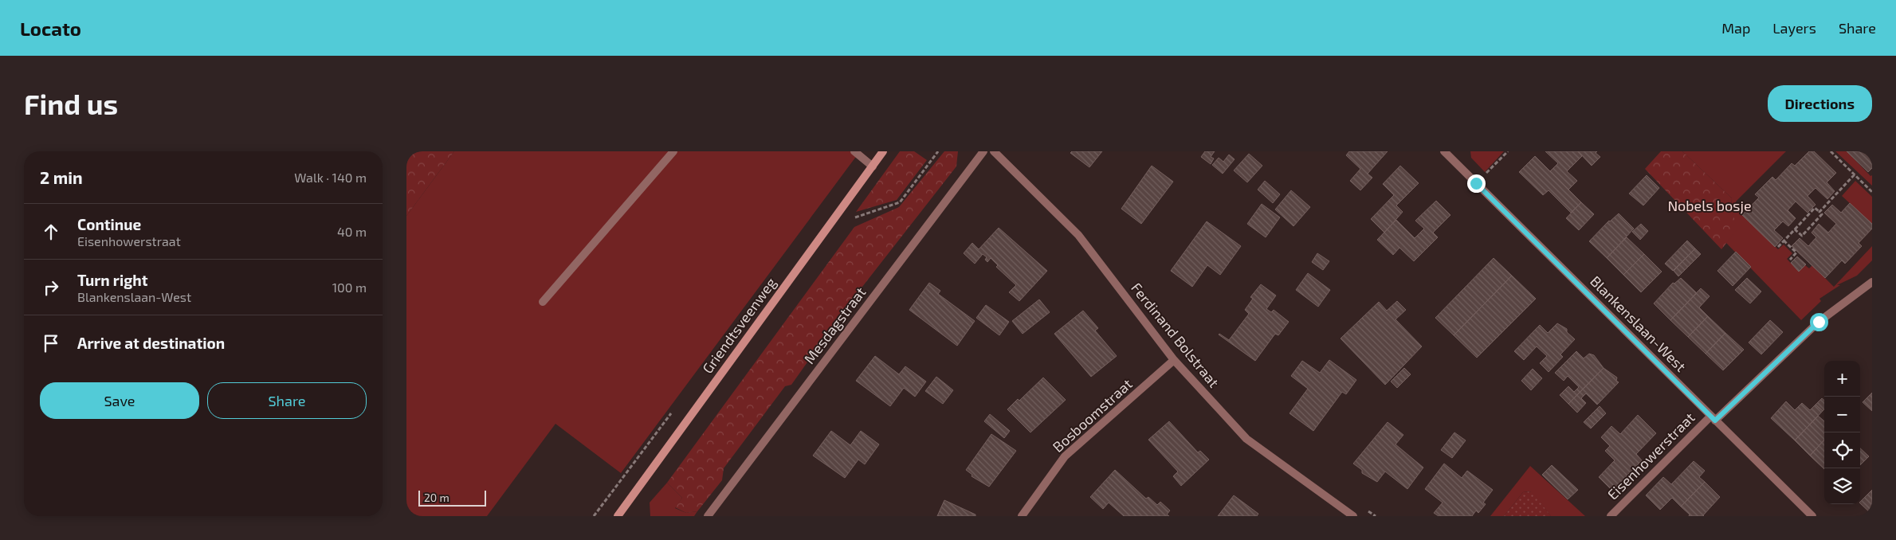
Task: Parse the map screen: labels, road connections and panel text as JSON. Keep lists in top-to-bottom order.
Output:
{
  "streets": {
    "street": [
      "Blankenslaan-West",
      "Griendtsveenweg",
      "Mesdagstraat",
      "Ferdinand Bolstraat",
      "Bosboomstraat",
      "Eisenhowerstraat"
    ]
  },
  "crossings": [
    ["Blankenslaan-West", "Eisenhowerstraat"],
    ["Ferdinand Bolstraat", "Bosboomstraat"]
  ],
  "parks": ["Nobels bosje"],
  "scale_bar": "20 m",
  "page": {
    "header": "Locato",
    "nav": ["Map", "Layers", "Share"],
    "buttons": [
      "Directions",
      ["Save", "Share"]
    ],
    "title": "Find us",
    "heading": ["2 min", "Walk · 140 m"],
    "list": [
      ["Continue", "Eisenhowerstraat", "40 m"],
      ["Turn right", "Blankenslaan-West", "100 m"],
      "Arrive at destination"
    ],
    "map_buttons": ["+", "−"],
    "scale": "20 m"
  }
}
